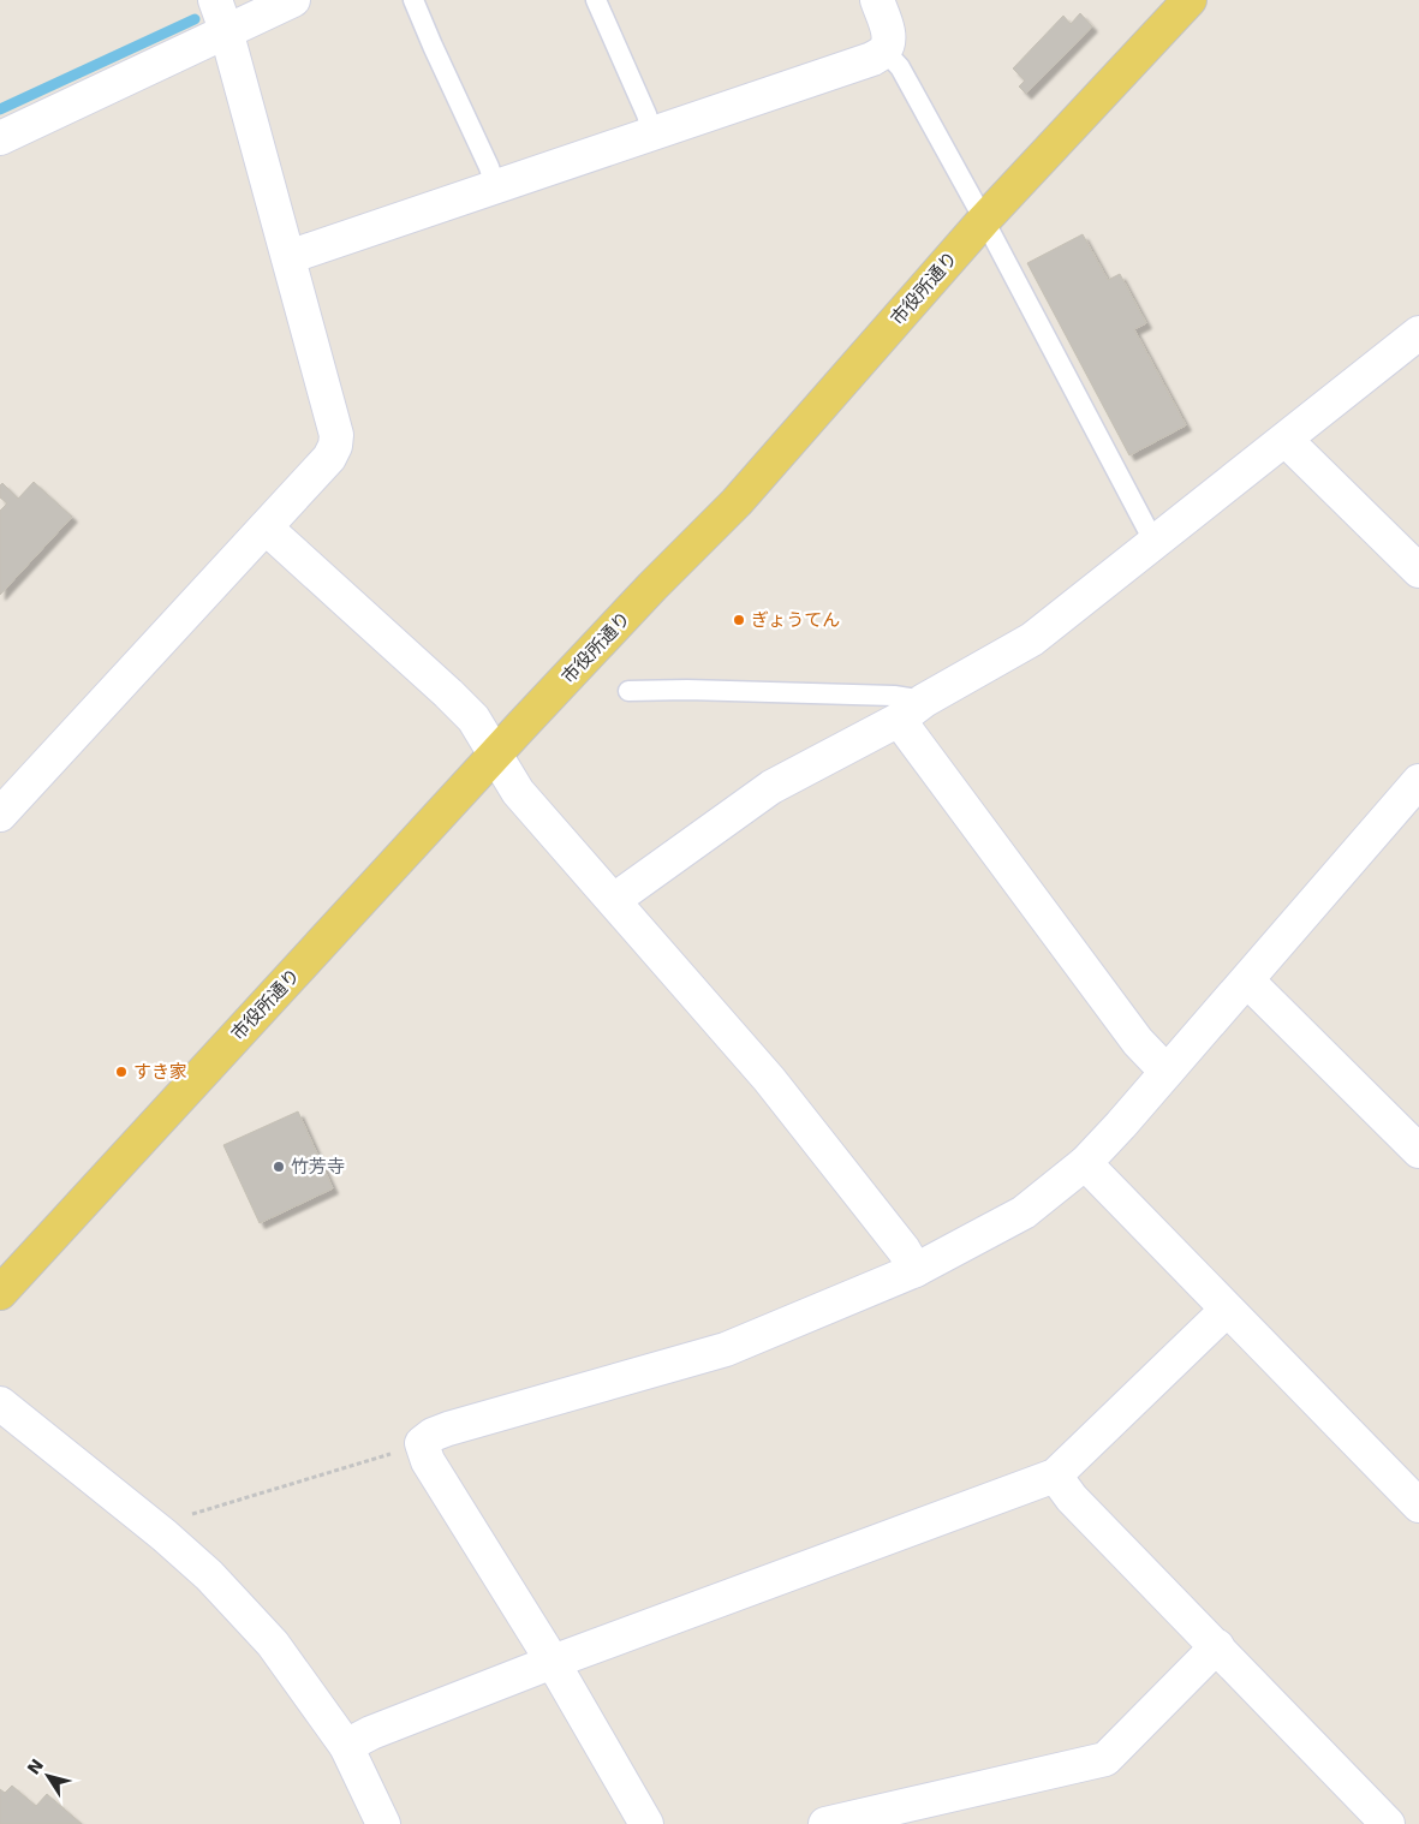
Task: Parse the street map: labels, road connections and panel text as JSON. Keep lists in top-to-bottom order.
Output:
{
  "streets": {
    "main road": ["市役所通り"]
  },
  "places": ["ぎょうてん", "すき家", "竹芳寺"],
  "north": "top left"
}
